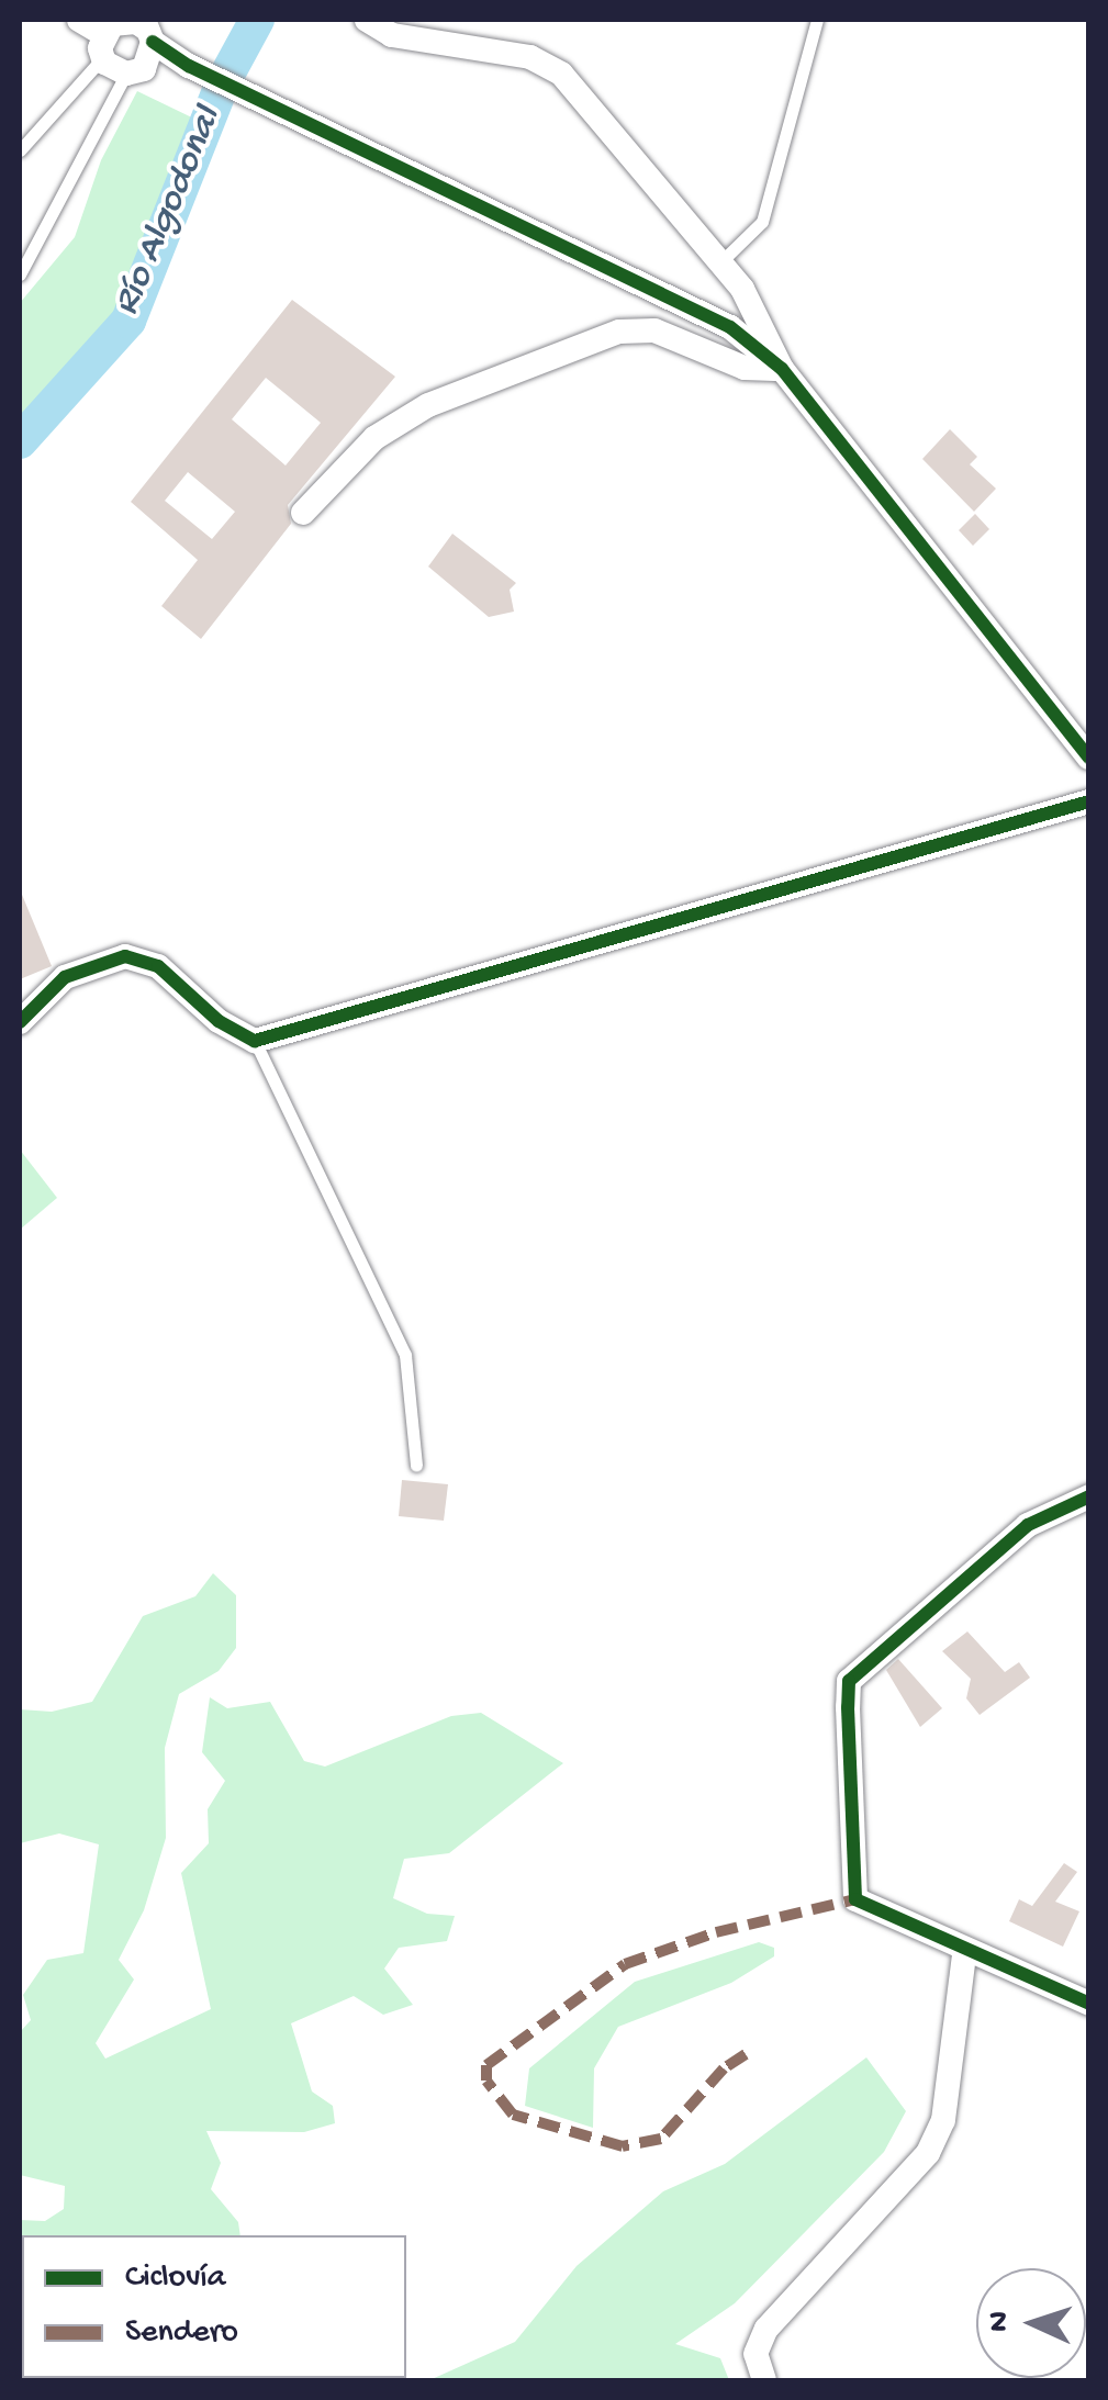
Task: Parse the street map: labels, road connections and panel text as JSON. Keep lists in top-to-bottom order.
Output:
{
  "water": ["Río Algodonal"],
  "legend": ["Ciclovía", "Sendero"],
  "north": "left"
}
